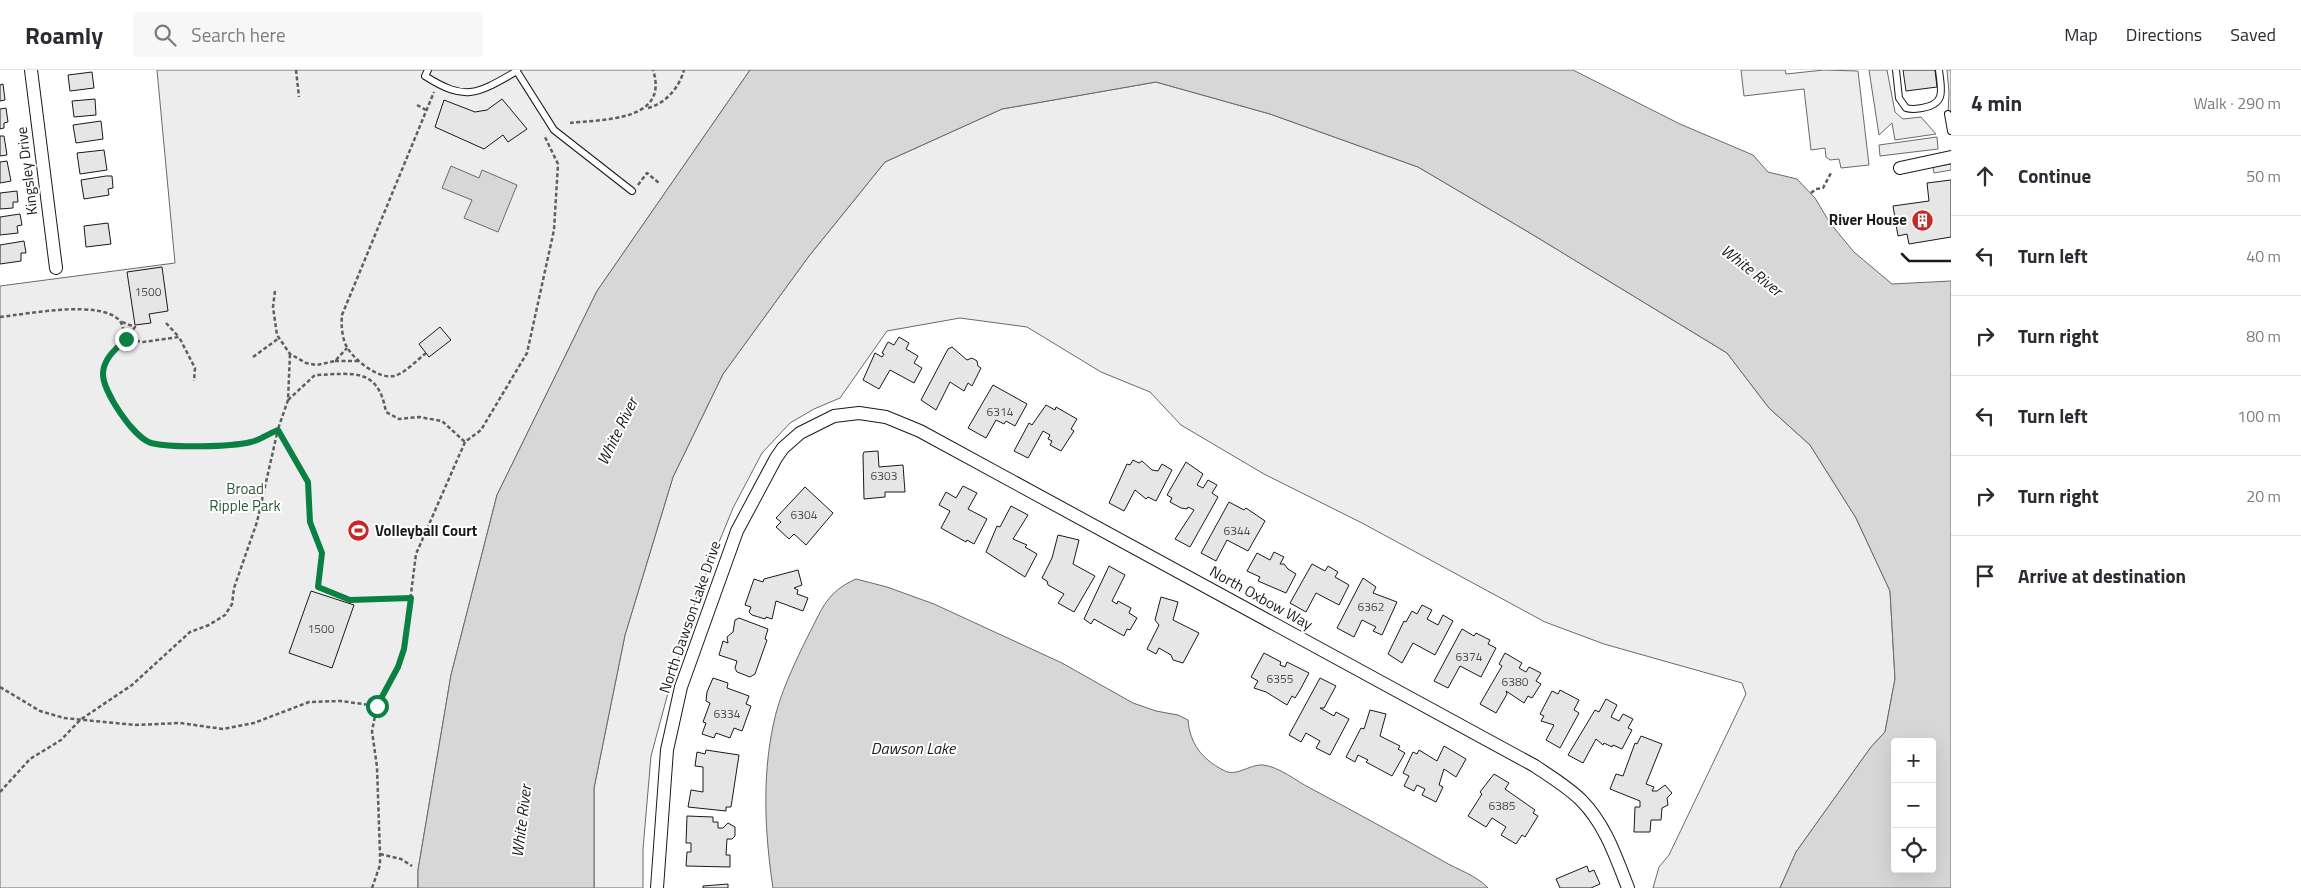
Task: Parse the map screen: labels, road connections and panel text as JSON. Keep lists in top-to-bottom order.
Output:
{
  "streets": {
    "street": ["Kingsley Drive", "North Oxbow Way", "North Dawson Lake Drive"]
  },
  "crossings": [
    ["North Oxbow Way", "North Dawson Lake Drive"]
  ],
  "water": ["White River", "Dawson Lake"],
  "parks": ["Broad Ripple Park"],
  "places": {
    "building": ["River House"],
    "sports": ["Volleyball Court"]
  },
  "house_numbers": [
    "1500",
    "6314",
    "6303",
    "6304",
    "6344",
    "6362",
    "1500",
    "6374",
    "6355",
    "6380",
    "6334",
    "6385"
  ],
  "page": {
    "header": "Roamly",
    "search": "Search here",
    "nav": ["Map", "Directions", "Saved"],
    "heading": ["4 min", "Walk · 290 m"],
    "list": [
      ["Continue", "50 m"],
      ["Turn left", "40 m"],
      ["Turn right", "80 m"],
      ["Turn left", "100 m"],
      ["Turn right", "20 m"],
      "Arrive at destination"
    ],
    "map_buttons": ["+", "−"]
  }
}
